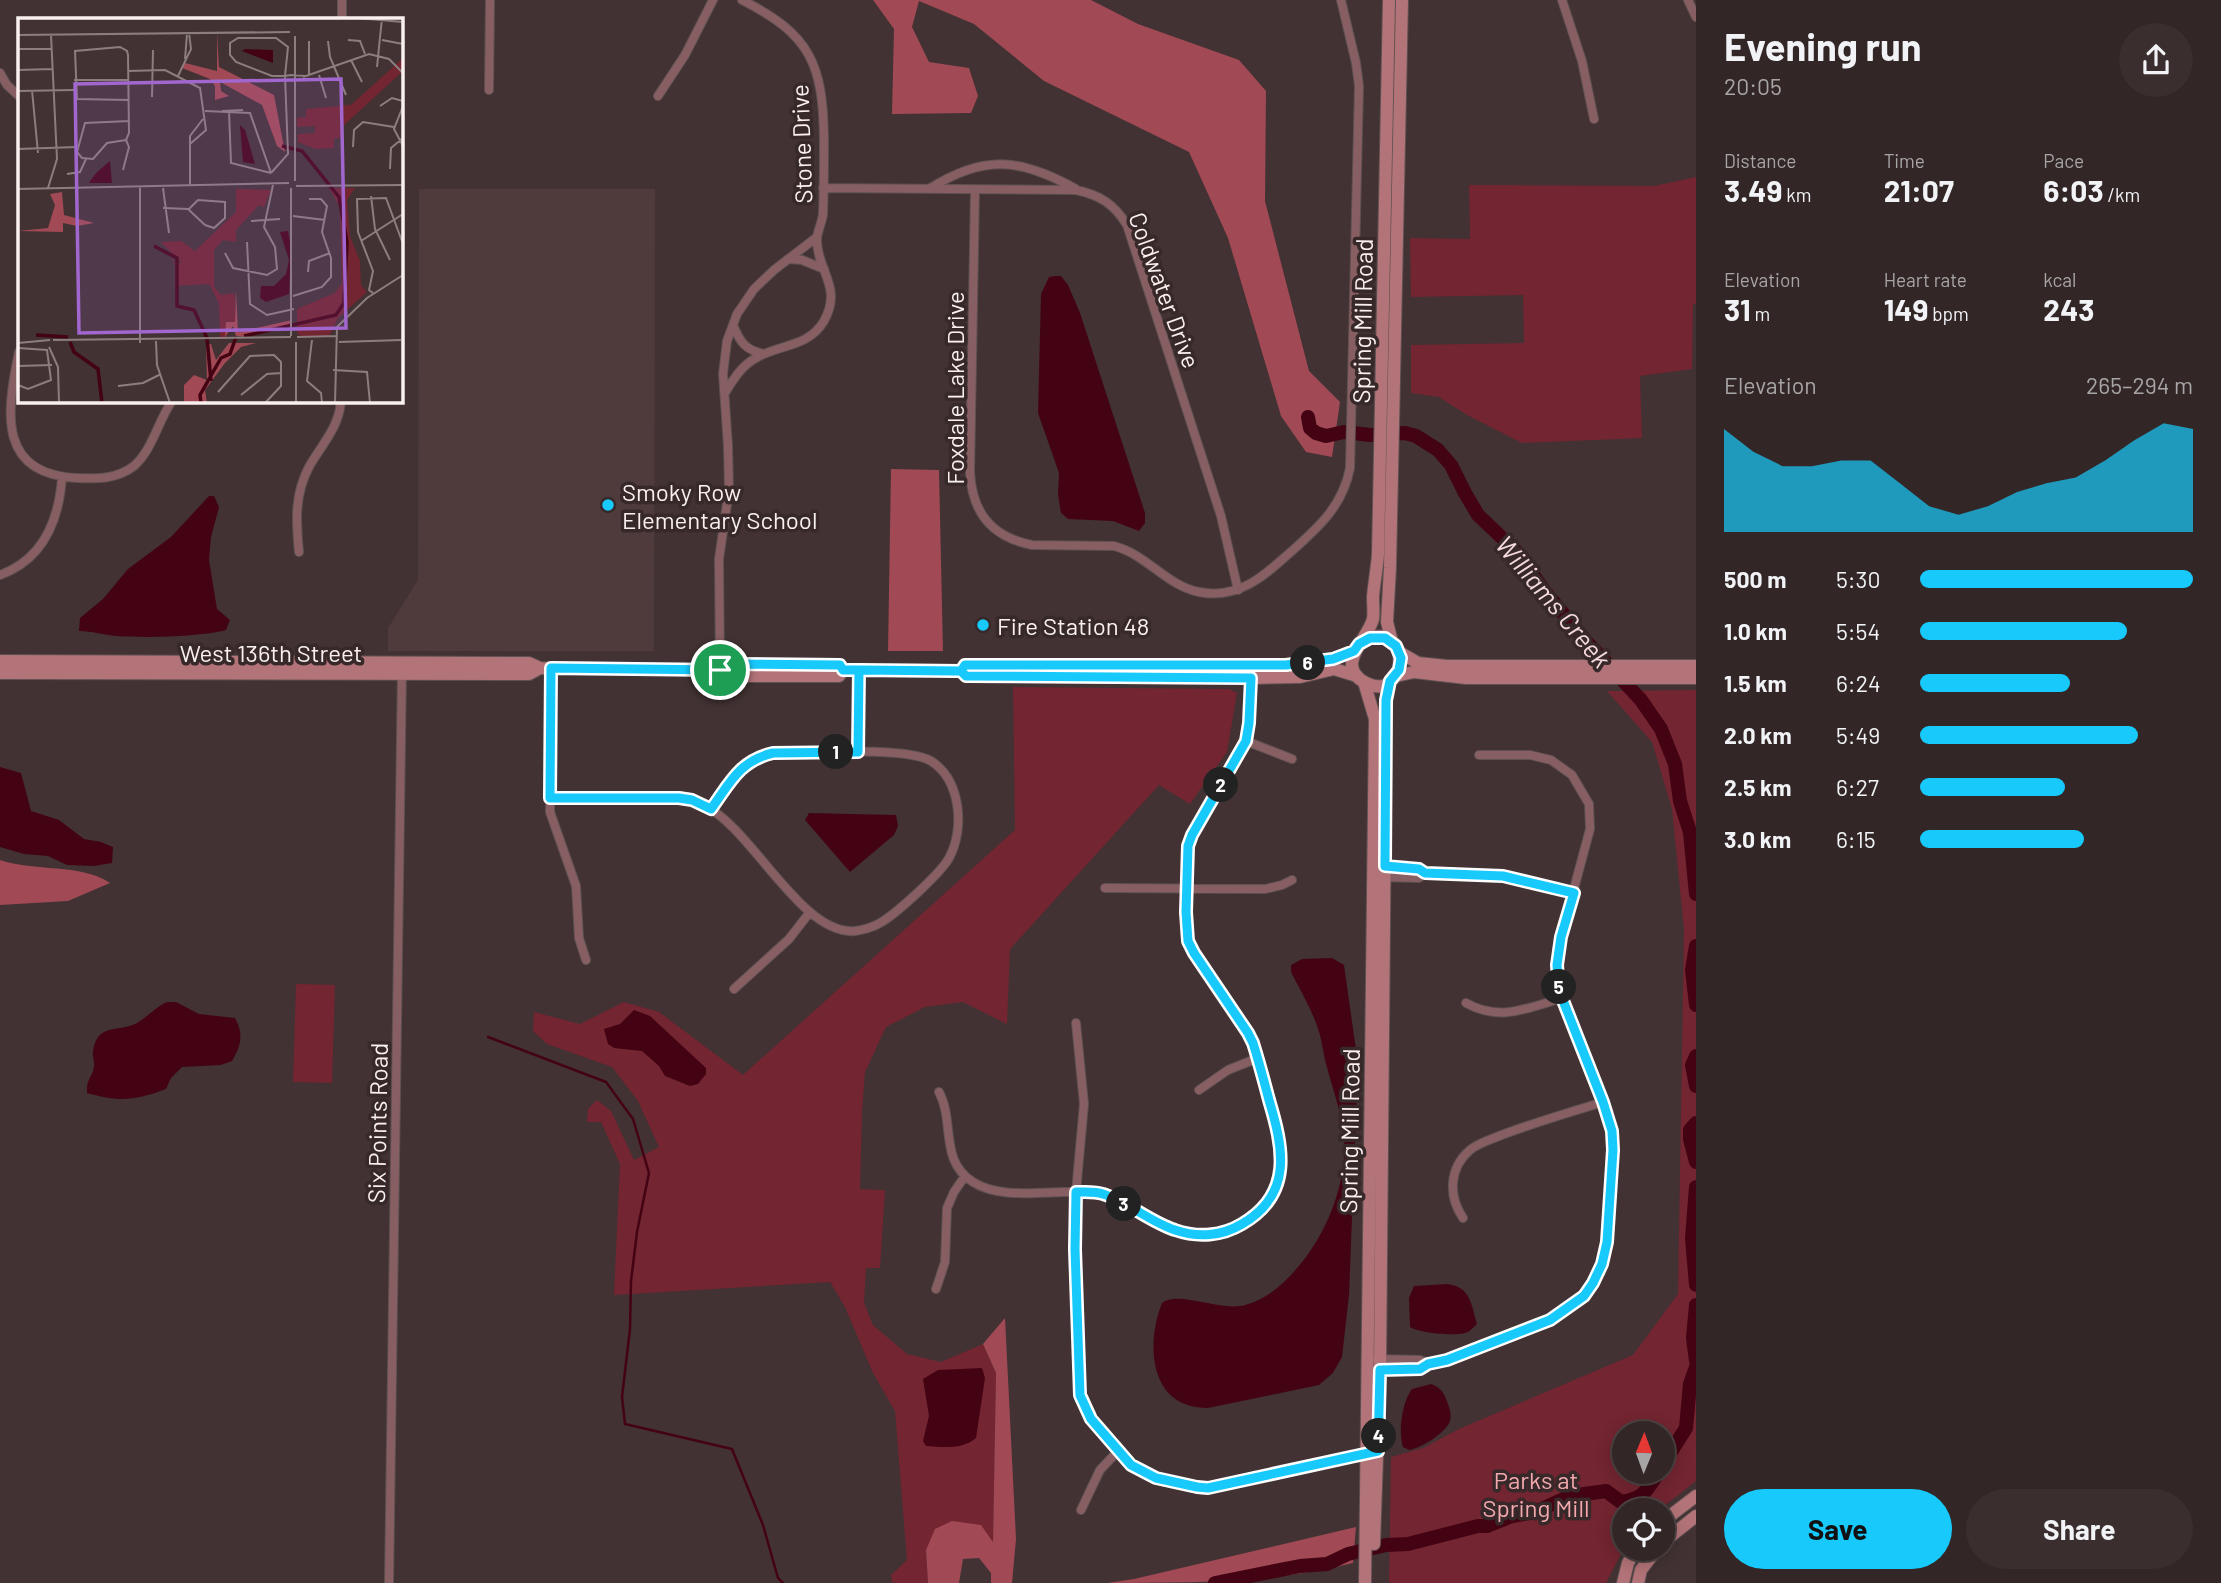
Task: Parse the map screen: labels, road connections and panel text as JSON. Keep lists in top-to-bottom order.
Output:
{
  "streets": {
    "street": [
      "Stone Drive",
      "Coldwater Drive",
      "Spring Mill Road",
      "Foxdale Lake Drive",
      "West 136th Street",
      "Six Points Road"
    ]
  },
  "crossings": [
    ["Stone Drive", "Coldwater Drive"],
    ["Stone Drive", "West 136th Street"],
    ["Coldwater Drive", "Foxdale Lake Drive"],
    ["Spring Mill Road", "West 136th Street"],
    ["West 136th Street", "Six Points Road"]
  ],
  "water": ["Williams Creek"],
  "parks": ["Parks at Spring Mill"],
  "places": ["Smoky Row Elementary School", "Fire Station 48"],
  "north": "top",
  "page": {
    "heading": ["Evening run", "20:05"],
    "stats": [
      ["Distance", "3.49 km"],
      ["Time", "21:07"],
      ["Pace", "6:03 /km"],
      ["Elevation", "31 m"],
      ["Heart rate", "149 bpm"],
      ["kcal", "243"]
    ],
    "chart": ["Elevation", "265–294 m"],
    "list": [
      {
        "name": "500 m",
        "note": "5:30"
      },
      {
        "name": "1.0 km",
        "note": "5:54"
      },
      {
        "name": "1.5 km",
        "note": "6:24"
      },
      {
        "name": "2.0 km",
        "note": "5:49"
      },
      {
        "name": "2.5 km",
        "note": "6:27"
      },
      {
        "name": "3.0 km",
        "note": "6:15"
      }
    ],
    "pins": [
      "6",
      "1",
      "2",
      "5",
      "3",
      "4"
    ],
    "buttons": ["Save", "Share"]
  }
}
